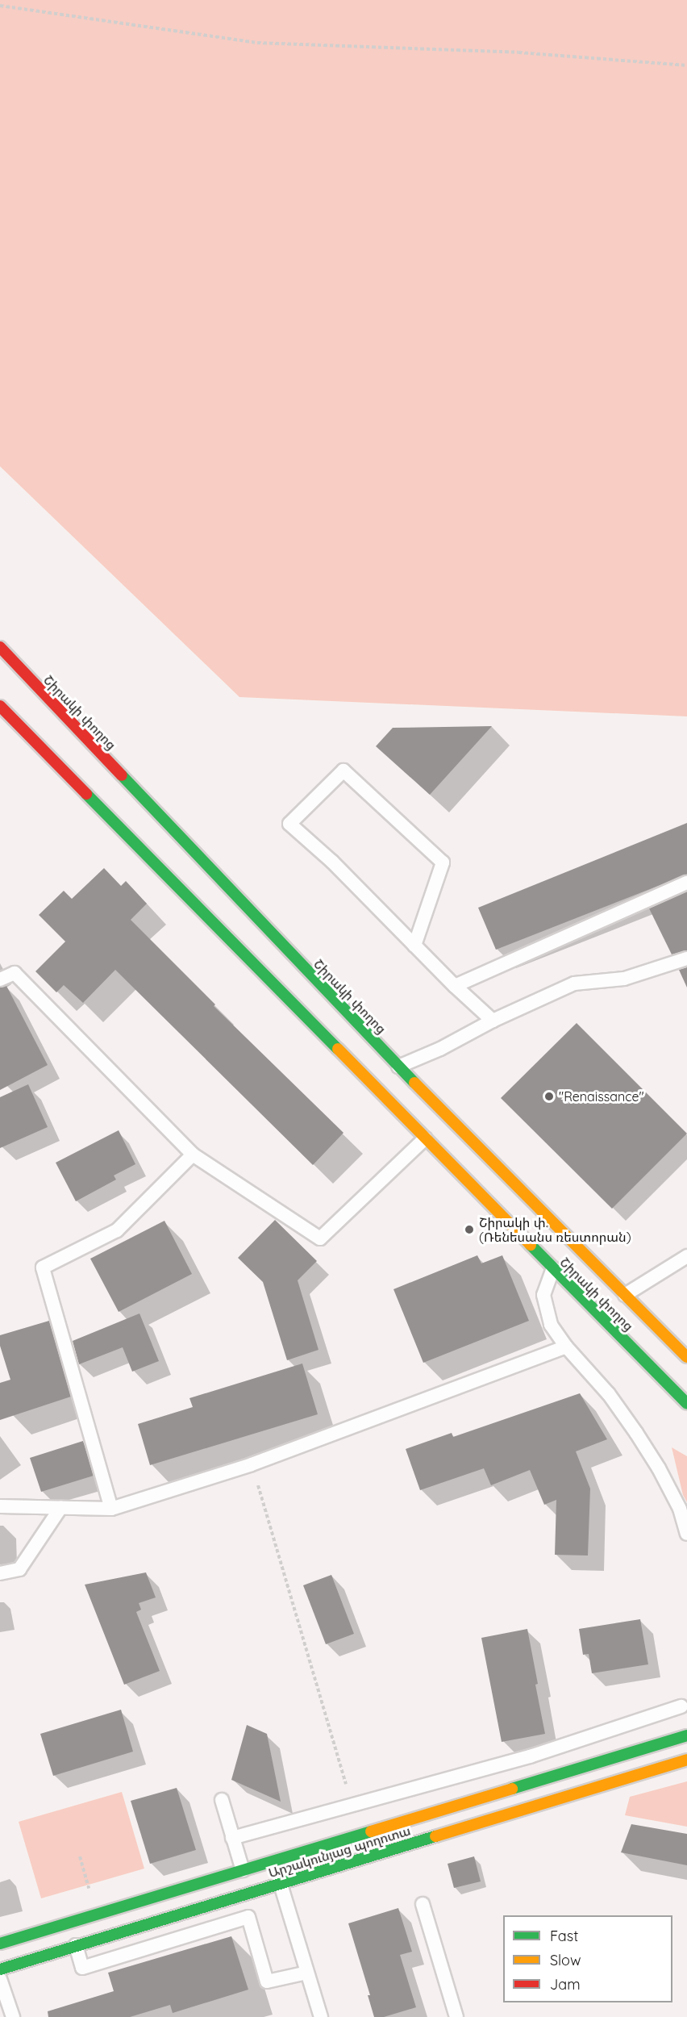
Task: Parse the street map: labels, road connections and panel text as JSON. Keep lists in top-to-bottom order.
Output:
{
  "streets": {
    "main road": ["Շիրակի փողոց", "Արշակունյաց պողոտա"]
  },
  "places": ["\"Renaissance\"", "Շիրակի փ. (Ռենեսանս ռեստորան)"],
  "legend": ["Fast", "Slow", "Jam"]
}
